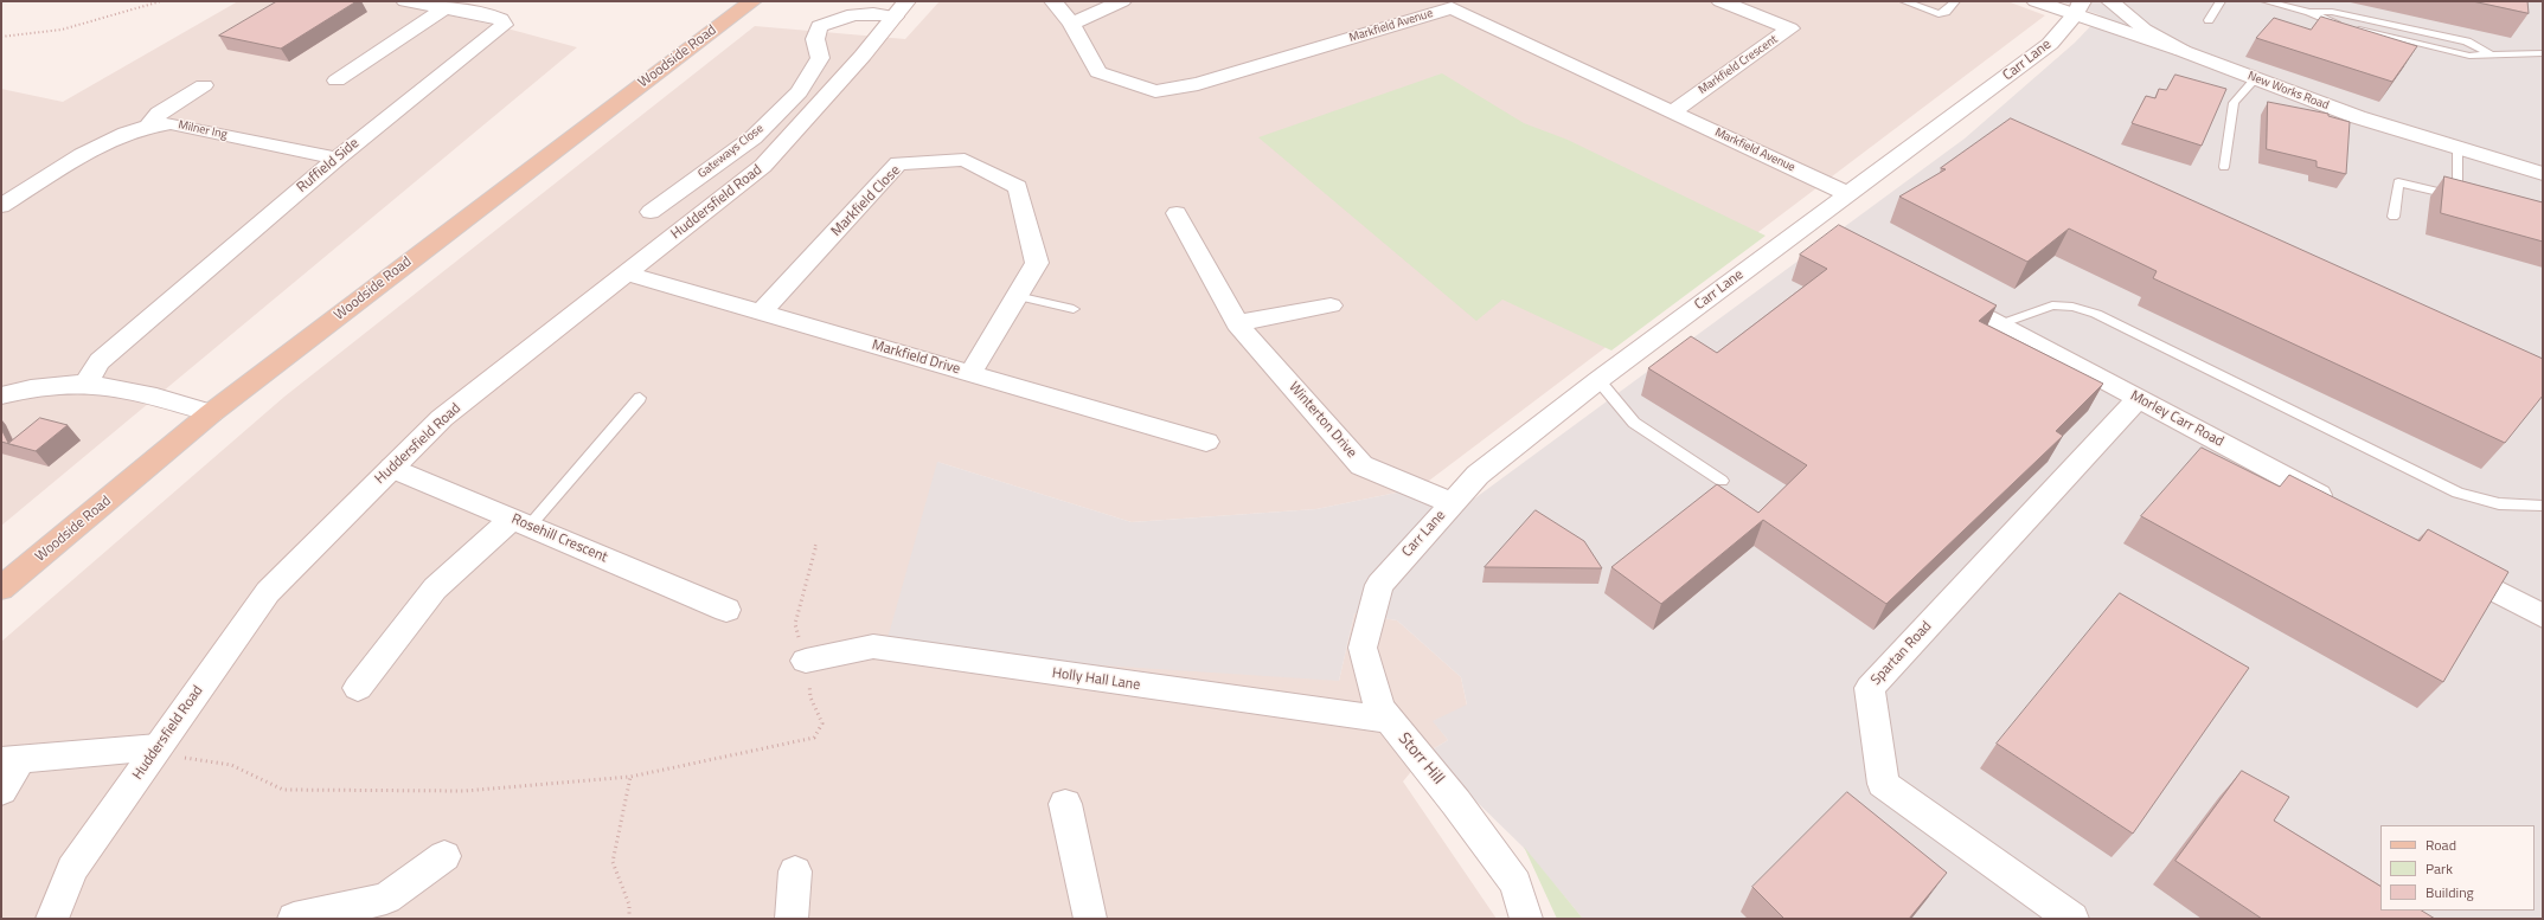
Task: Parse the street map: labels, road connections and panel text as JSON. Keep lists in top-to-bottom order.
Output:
{
  "streets": {
    "main road": ["Woodside Road"],
    "street": [
      "Markfield Avenue",
      "Carr Lane",
      "Markfield Crescent",
      "New Works Road",
      "Milner Ing",
      "Gateways Close",
      "Ruffield Side",
      "Markfield Close",
      "Huddersfield Road",
      "Markfield Drive",
      "Morley Carr Road",
      "Winterton Drive",
      "Rosehill Crescent",
      "Spartan Road",
      "Holly Hall Lane",
      "Storr Hill"
    ]
  },
  "crossings": [
    ["Markfield Avenue", "Carr Lane"],
    ["Markfield Avenue", "Markfield Crescent"],
    ["Carr Lane", "New Works Road"],
    ["Carr Lane", "Winterton Drive"],
    ["Carr Lane", "Storr Hill"],
    ["Milner Ing", "Ruffield Side"],
    ["Gateways Close", "Huddersfield Road"],
    ["Markfield Close", "Markfield Drive"],
    ["Huddersfield Road", "Markfield Drive"],
    ["Huddersfield Road", "Rosehill Crescent"],
    ["Morley Carr Road", "Spartan Road"],
    ["Holly Hall Lane", "Storr Hill"]
  ],
  "legend": ["Road", "Park", "Building"]
}
